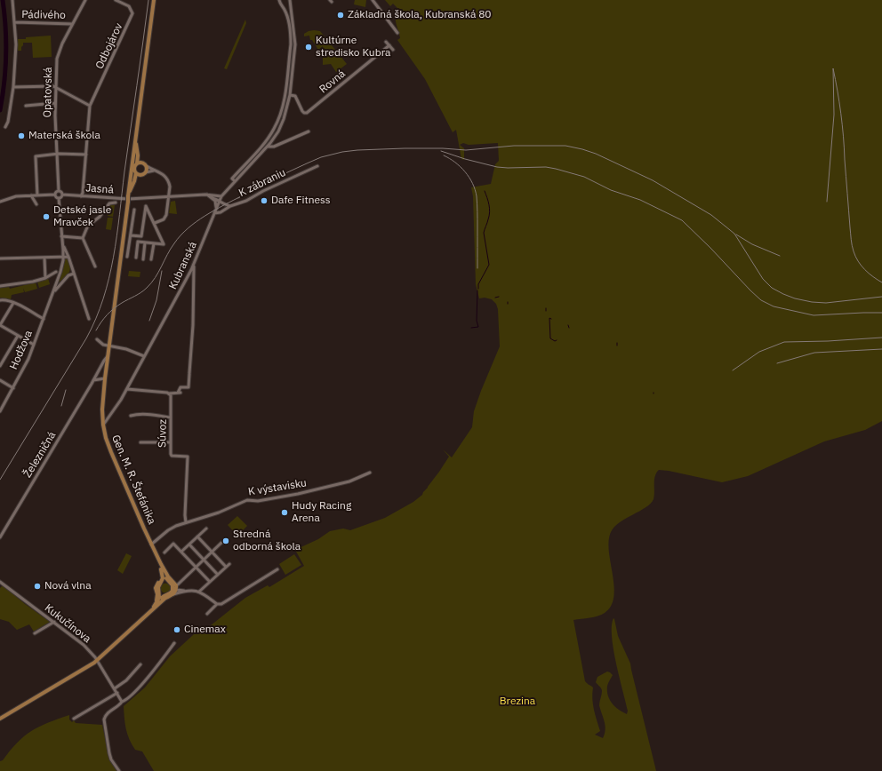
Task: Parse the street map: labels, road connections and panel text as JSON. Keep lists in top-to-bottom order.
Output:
{
  "streets": {
    "main road": ["Gen. M. R. Štefánika"],
    "street": [
      "Pádivého",
      "Odbojárov",
      "Rovná",
      "Opatovská",
      "K zábraniu",
      "Jasná",
      "Kubranská",
      "Hodžova",
      "Súvoz",
      "Železničná",
      "K výstavisku",
      "Kukučínova"
    ]
  },
  "crossings": [
    ["Pádivého", "Opatovská"],
    ["Rovná", "Kubranská"],
    ["Opatovská", "Jasná"],
    ["K zábraniu", "Kubranská"],
    ["Jasná", "Kubranská"],
    ["Kubranská", "Gen. M. R. Štefánika"],
    ["Súvoz", "K výstavisku"],
    ["Železničná", "Gen. M. R. Štefánika"],
    ["Gen. M. R. Štefánika", "K výstavisku"]
  ],
  "parks": ["Brezina"],
  "places": [
    "Základná škola, Kubranská 80",
    "Kultúrne stredisko Kubra",
    "Materská škola",
    "Dafe Fitness",
    "Detské jasle Mravček",
    "Hudy Racing Arena",
    "Stredná odborná škola",
    "Nová vlna",
    "Cinemax"
  ]
}
